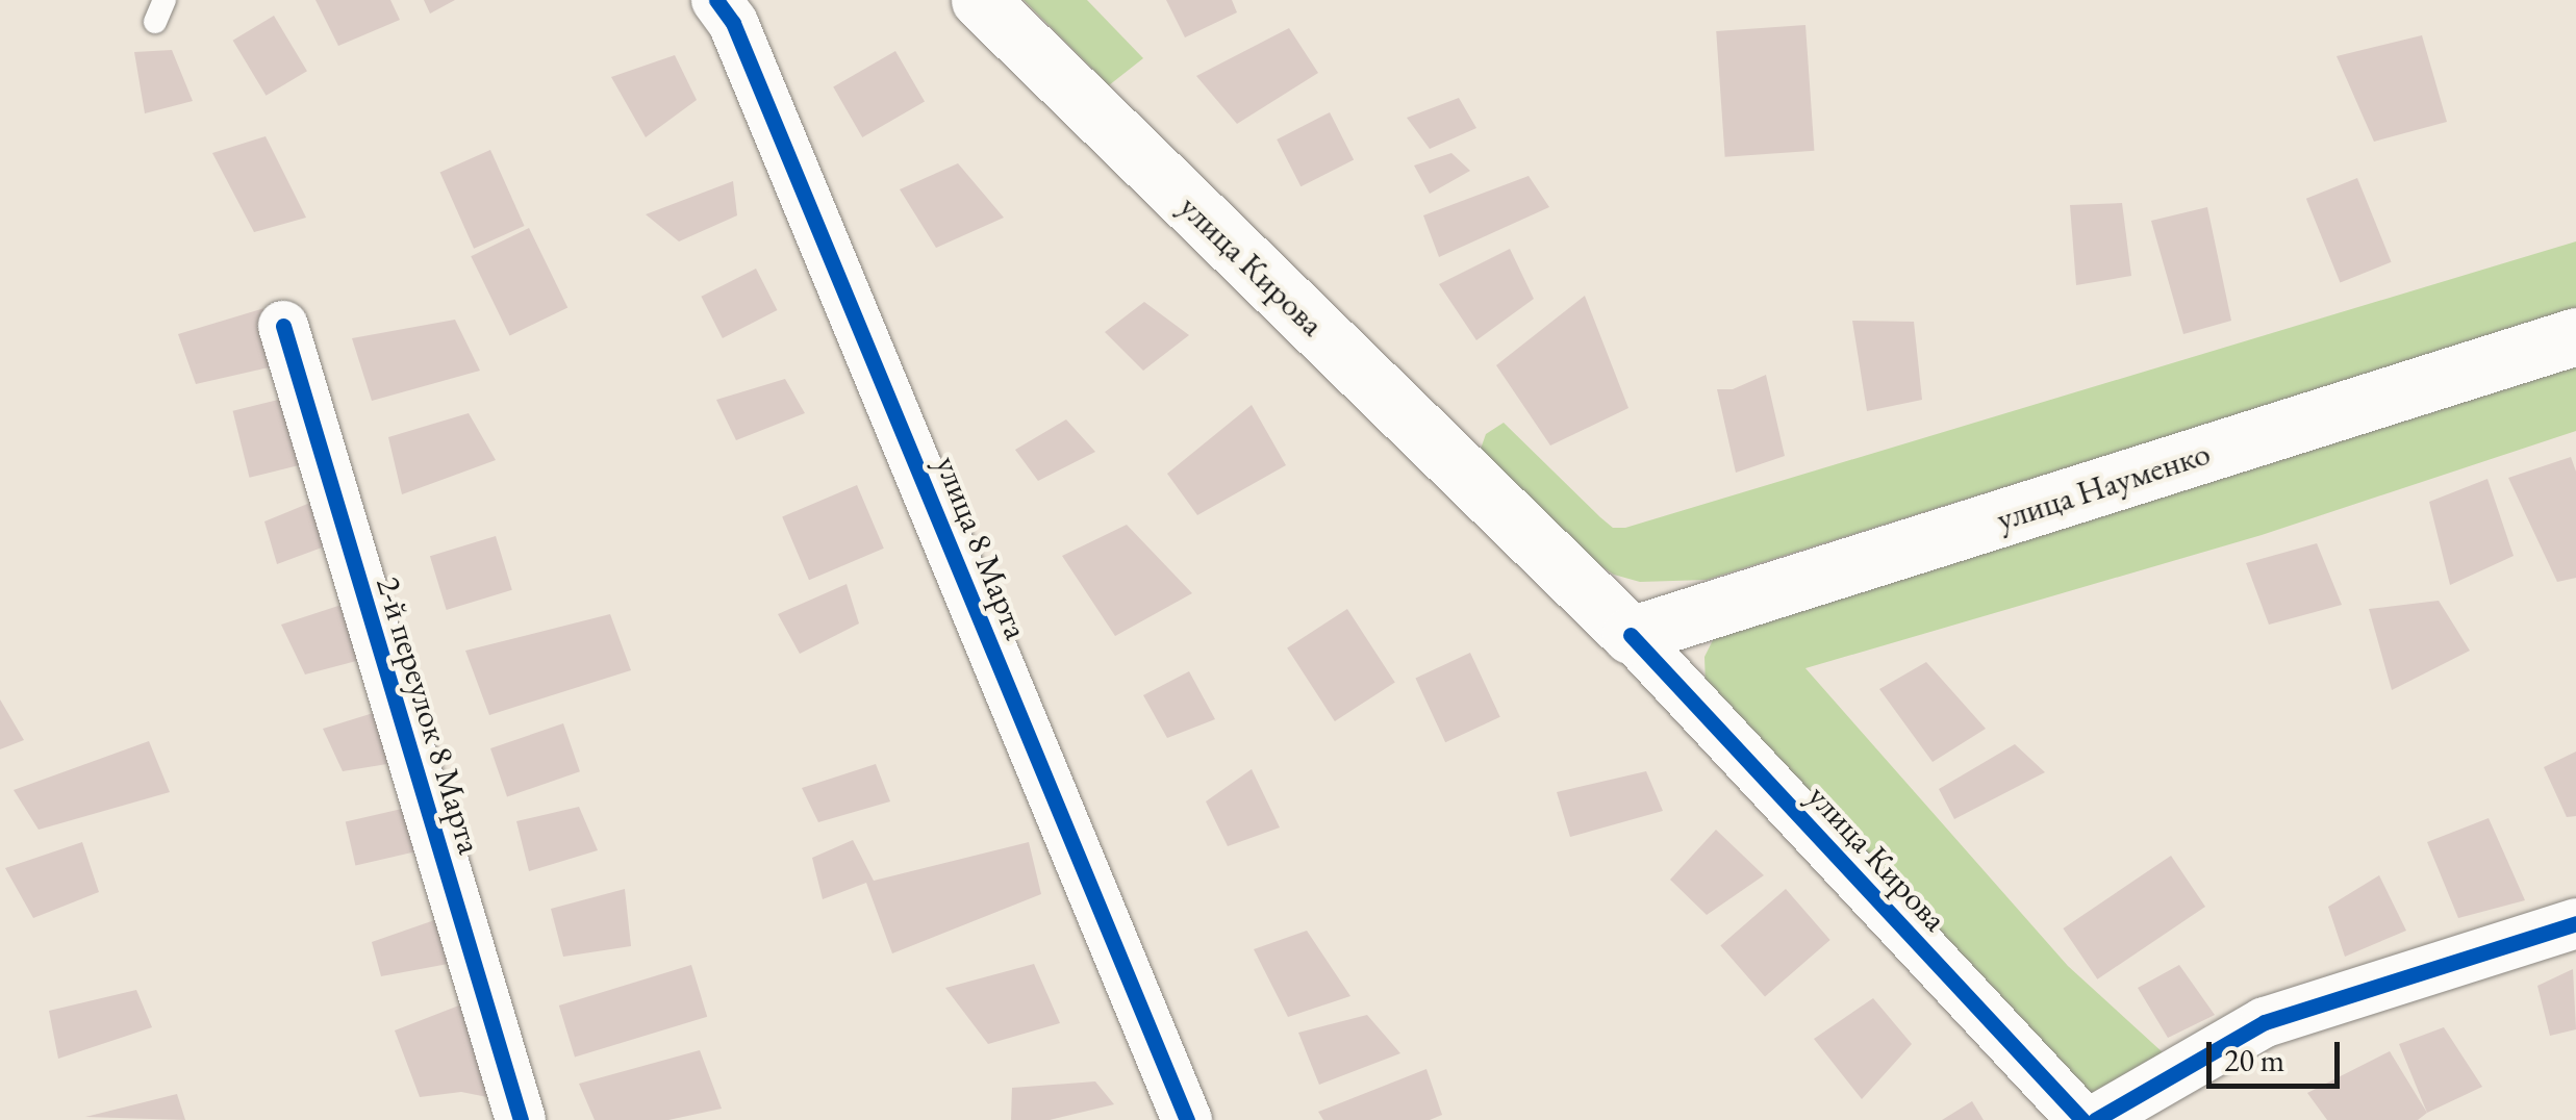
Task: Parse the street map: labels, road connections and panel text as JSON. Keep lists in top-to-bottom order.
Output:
{
  "streets": {
    "main road": ["улица Кирова", "улица Науменко"],
    "street": ["улица 8 Марта", "2-й переулок 8 Марта"]
  },
  "crossings": [
    ["улица Кирова", "улица Науменко"]
  ],
  "scale_bar": "20 m"
}
